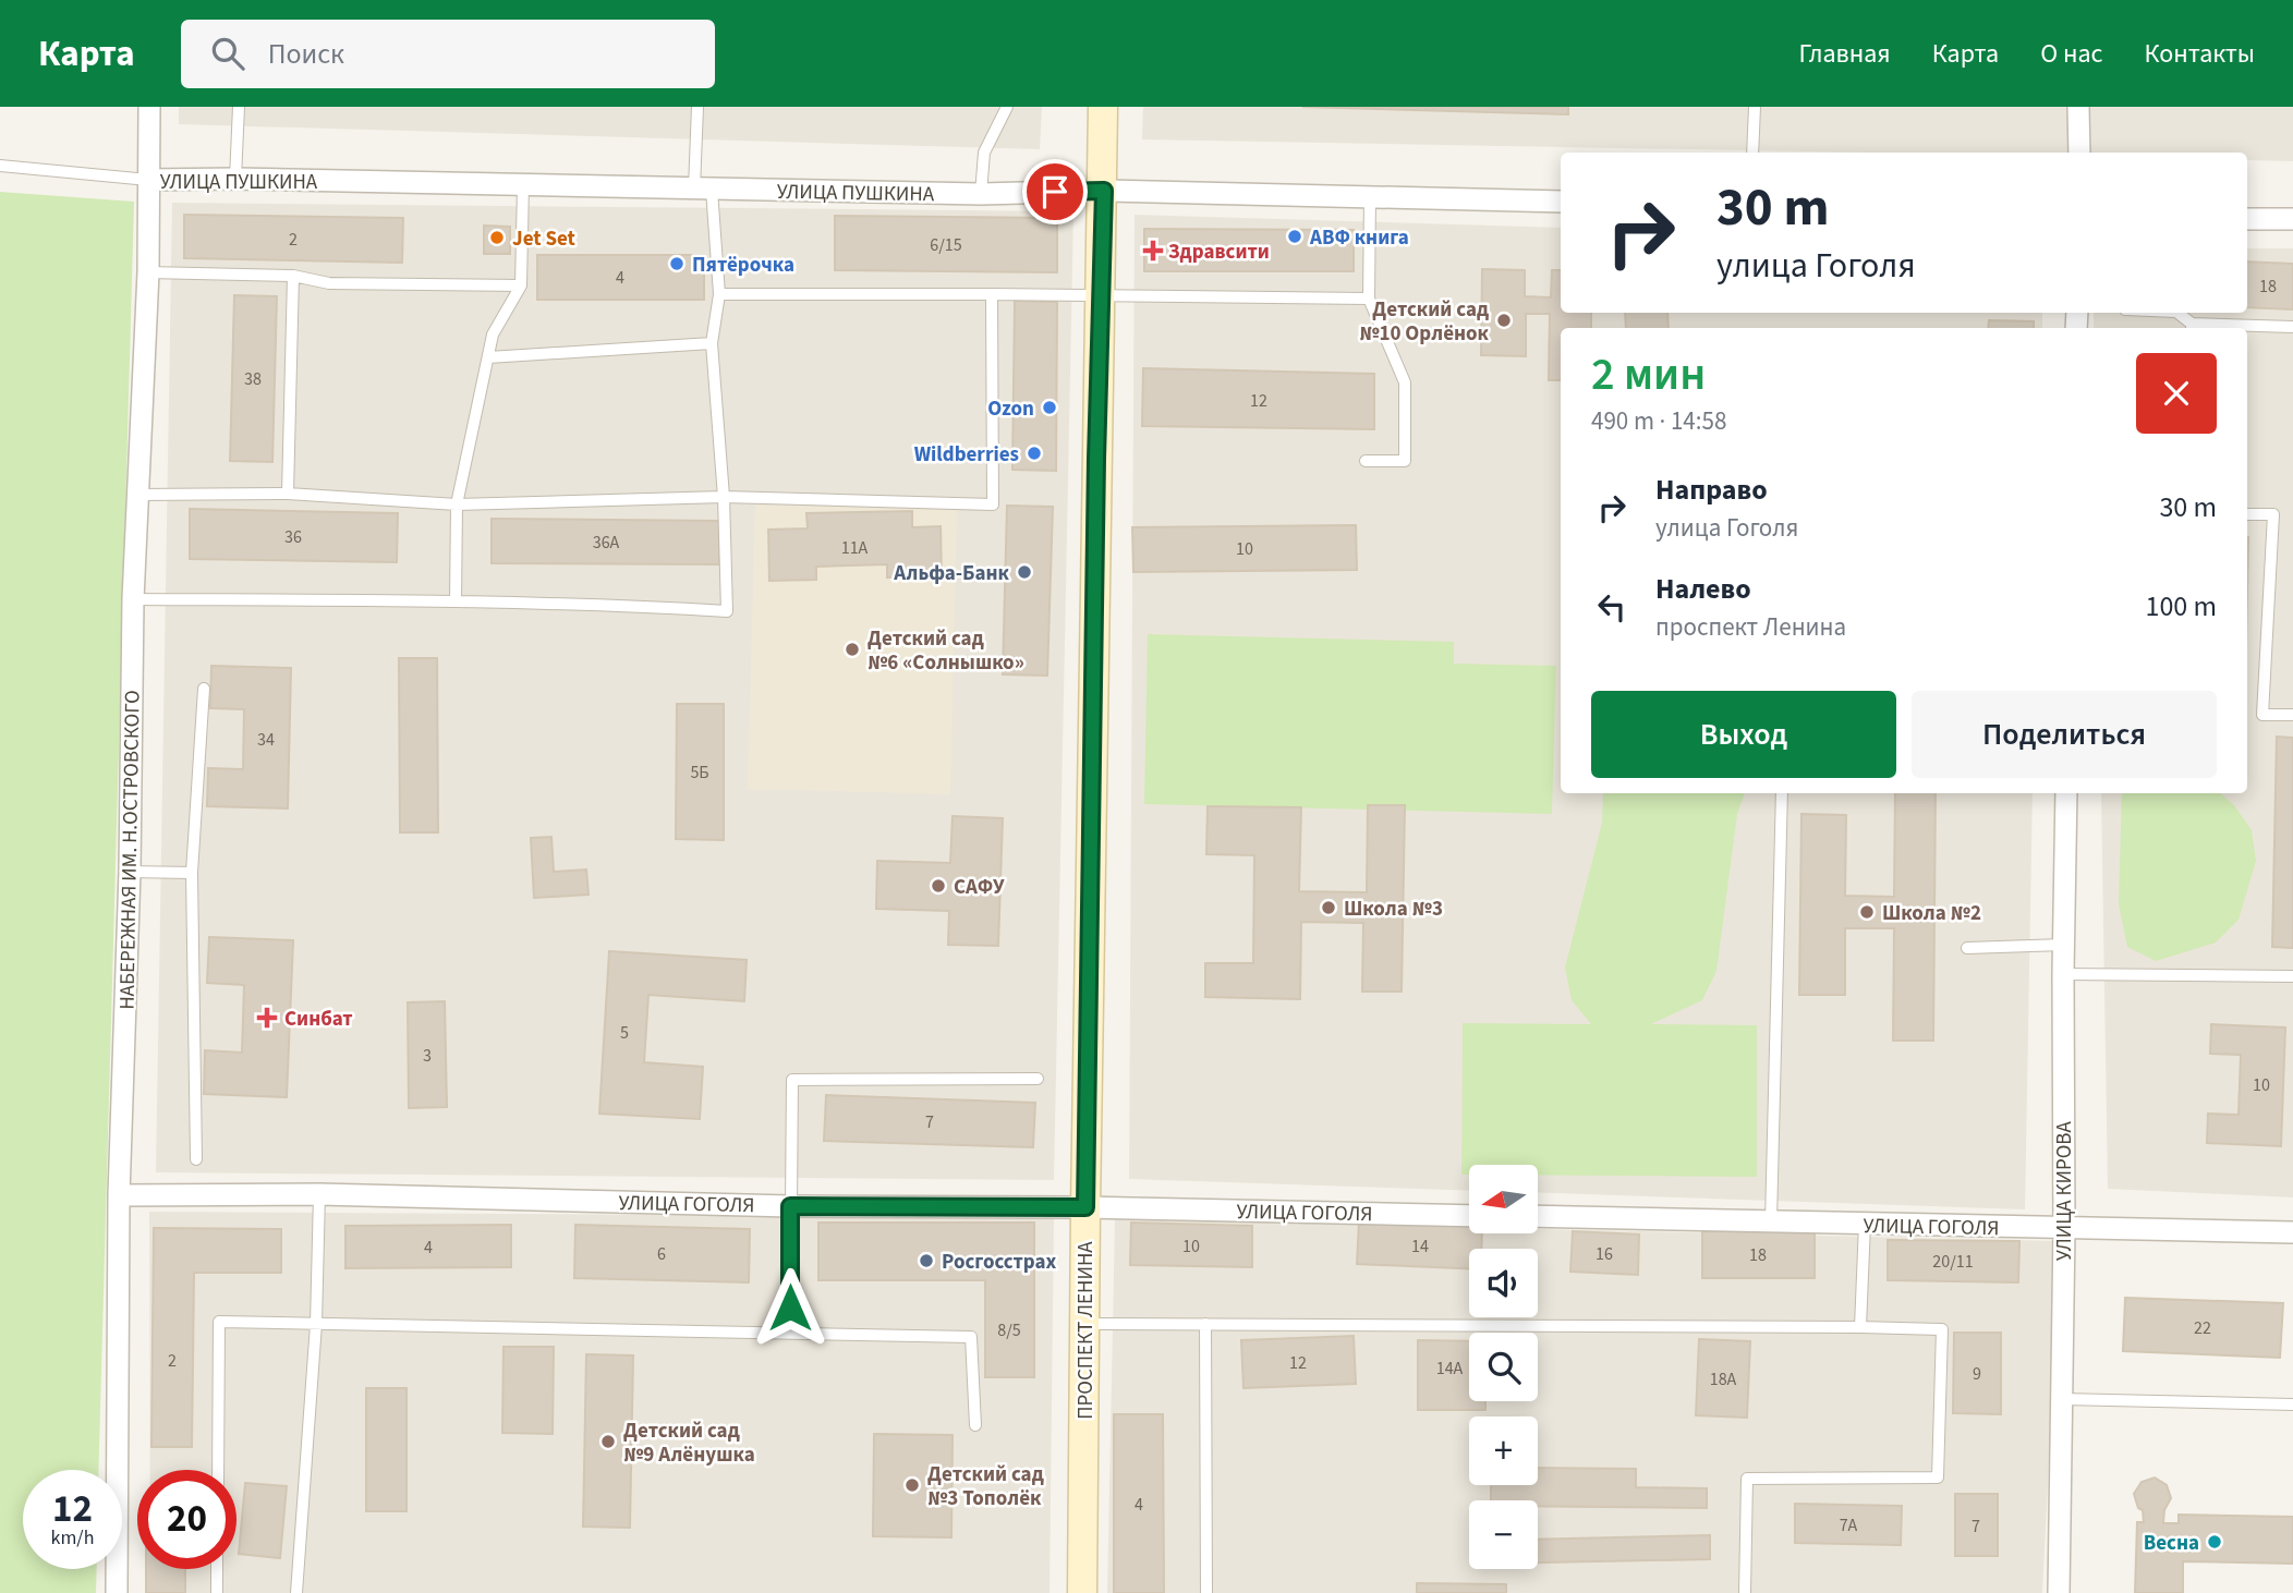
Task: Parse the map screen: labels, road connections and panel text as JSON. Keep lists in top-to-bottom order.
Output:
{
  "streets": {
    "street": [
      "УЛИЦА ПУШКИНА",
      "НАБЕРЕЖНАЯ ИМ. Н.ОСТРОВСКОГО",
      "УЛИЦА КИРОВА",
      "УЛИЦА ГОГОЛЯ",
      "ПРОСПЕКТ ЛЕНИНА"
    ]
  },
  "crossings": [
    ["УЛИЦА ПУШКИНА", "НАБЕРЕЖНАЯ ИМ. Н.ОСТРОВСКОГО"],
    ["УЛИЦА ПУШКИНА", "ПРОСПЕКТ ЛЕНИНА"],
    ["НАБЕРЕЖНАЯ ИМ. Н.ОСТРОВСКОГО", "УЛИЦА ГОГОЛЯ"],
    ["УЛИЦА КИРОВА", "УЛИЦА ГОГОЛЯ"],
    ["УЛИЦА ГОГОЛЯ", "ПРОСПЕКТ ЛЕНИНА"]
  ],
  "places": {
    "other": [
      "АВФ книга",
      "Jet Set",
      "Пятёрочка",
      "Детский сад №10 Орлёнок",
      "Ozon",
      "Wildberries",
      "Альфа-Банк",
      "Детский сад №6 «Солнышко»",
      "САФУ",
      "Школа №3",
      "Школа №2",
      "Росгосстрах",
      "Детский сад №9 Алёнушка",
      "Детский сад №3 Тополёк",
      "Весна"
    ],
    "health": ["Здравсити", "Синбат"]
  },
  "house_numbers": [
    "2",
    "6/15",
    "4",
    "18",
    "38",
    "12",
    "36",
    "36А",
    "11А",
    "10",
    "34",
    "5Б",
    "5",
    "3",
    "10",
    "7",
    "10",
    "14",
    "4",
    "6",
    "16",
    "18",
    "20/11",
    "22",
    "8/5",
    "2",
    "12",
    "14А",
    "9",
    "18А",
    "4",
    "7А",
    "7"
  ],
  "north": "left",
  "page": {
    "header": "Карта",
    "search": "Поиск",
    "nav": [
      "Главная",
      "Карта",
      "О нас",
      "Контакты"
    ],
    "turn": ["30 m", "улица Гоголя"],
    "heading": ["2 мин", "490 m · 14:58"],
    "list": [
      {
        "name": "Направо",
        "note": "улица Гоголя",
        "value": "30 m"
      },
      {
        "name": "Налево",
        "note": "проспект Ленина",
        "value": "100 m"
      }
    ],
    "buttons": ["Выход", "Поделиться"],
    "map_buttons": ["+", "−"],
    "speed": "12 km/h",
    "limit": "20"
  }
}
